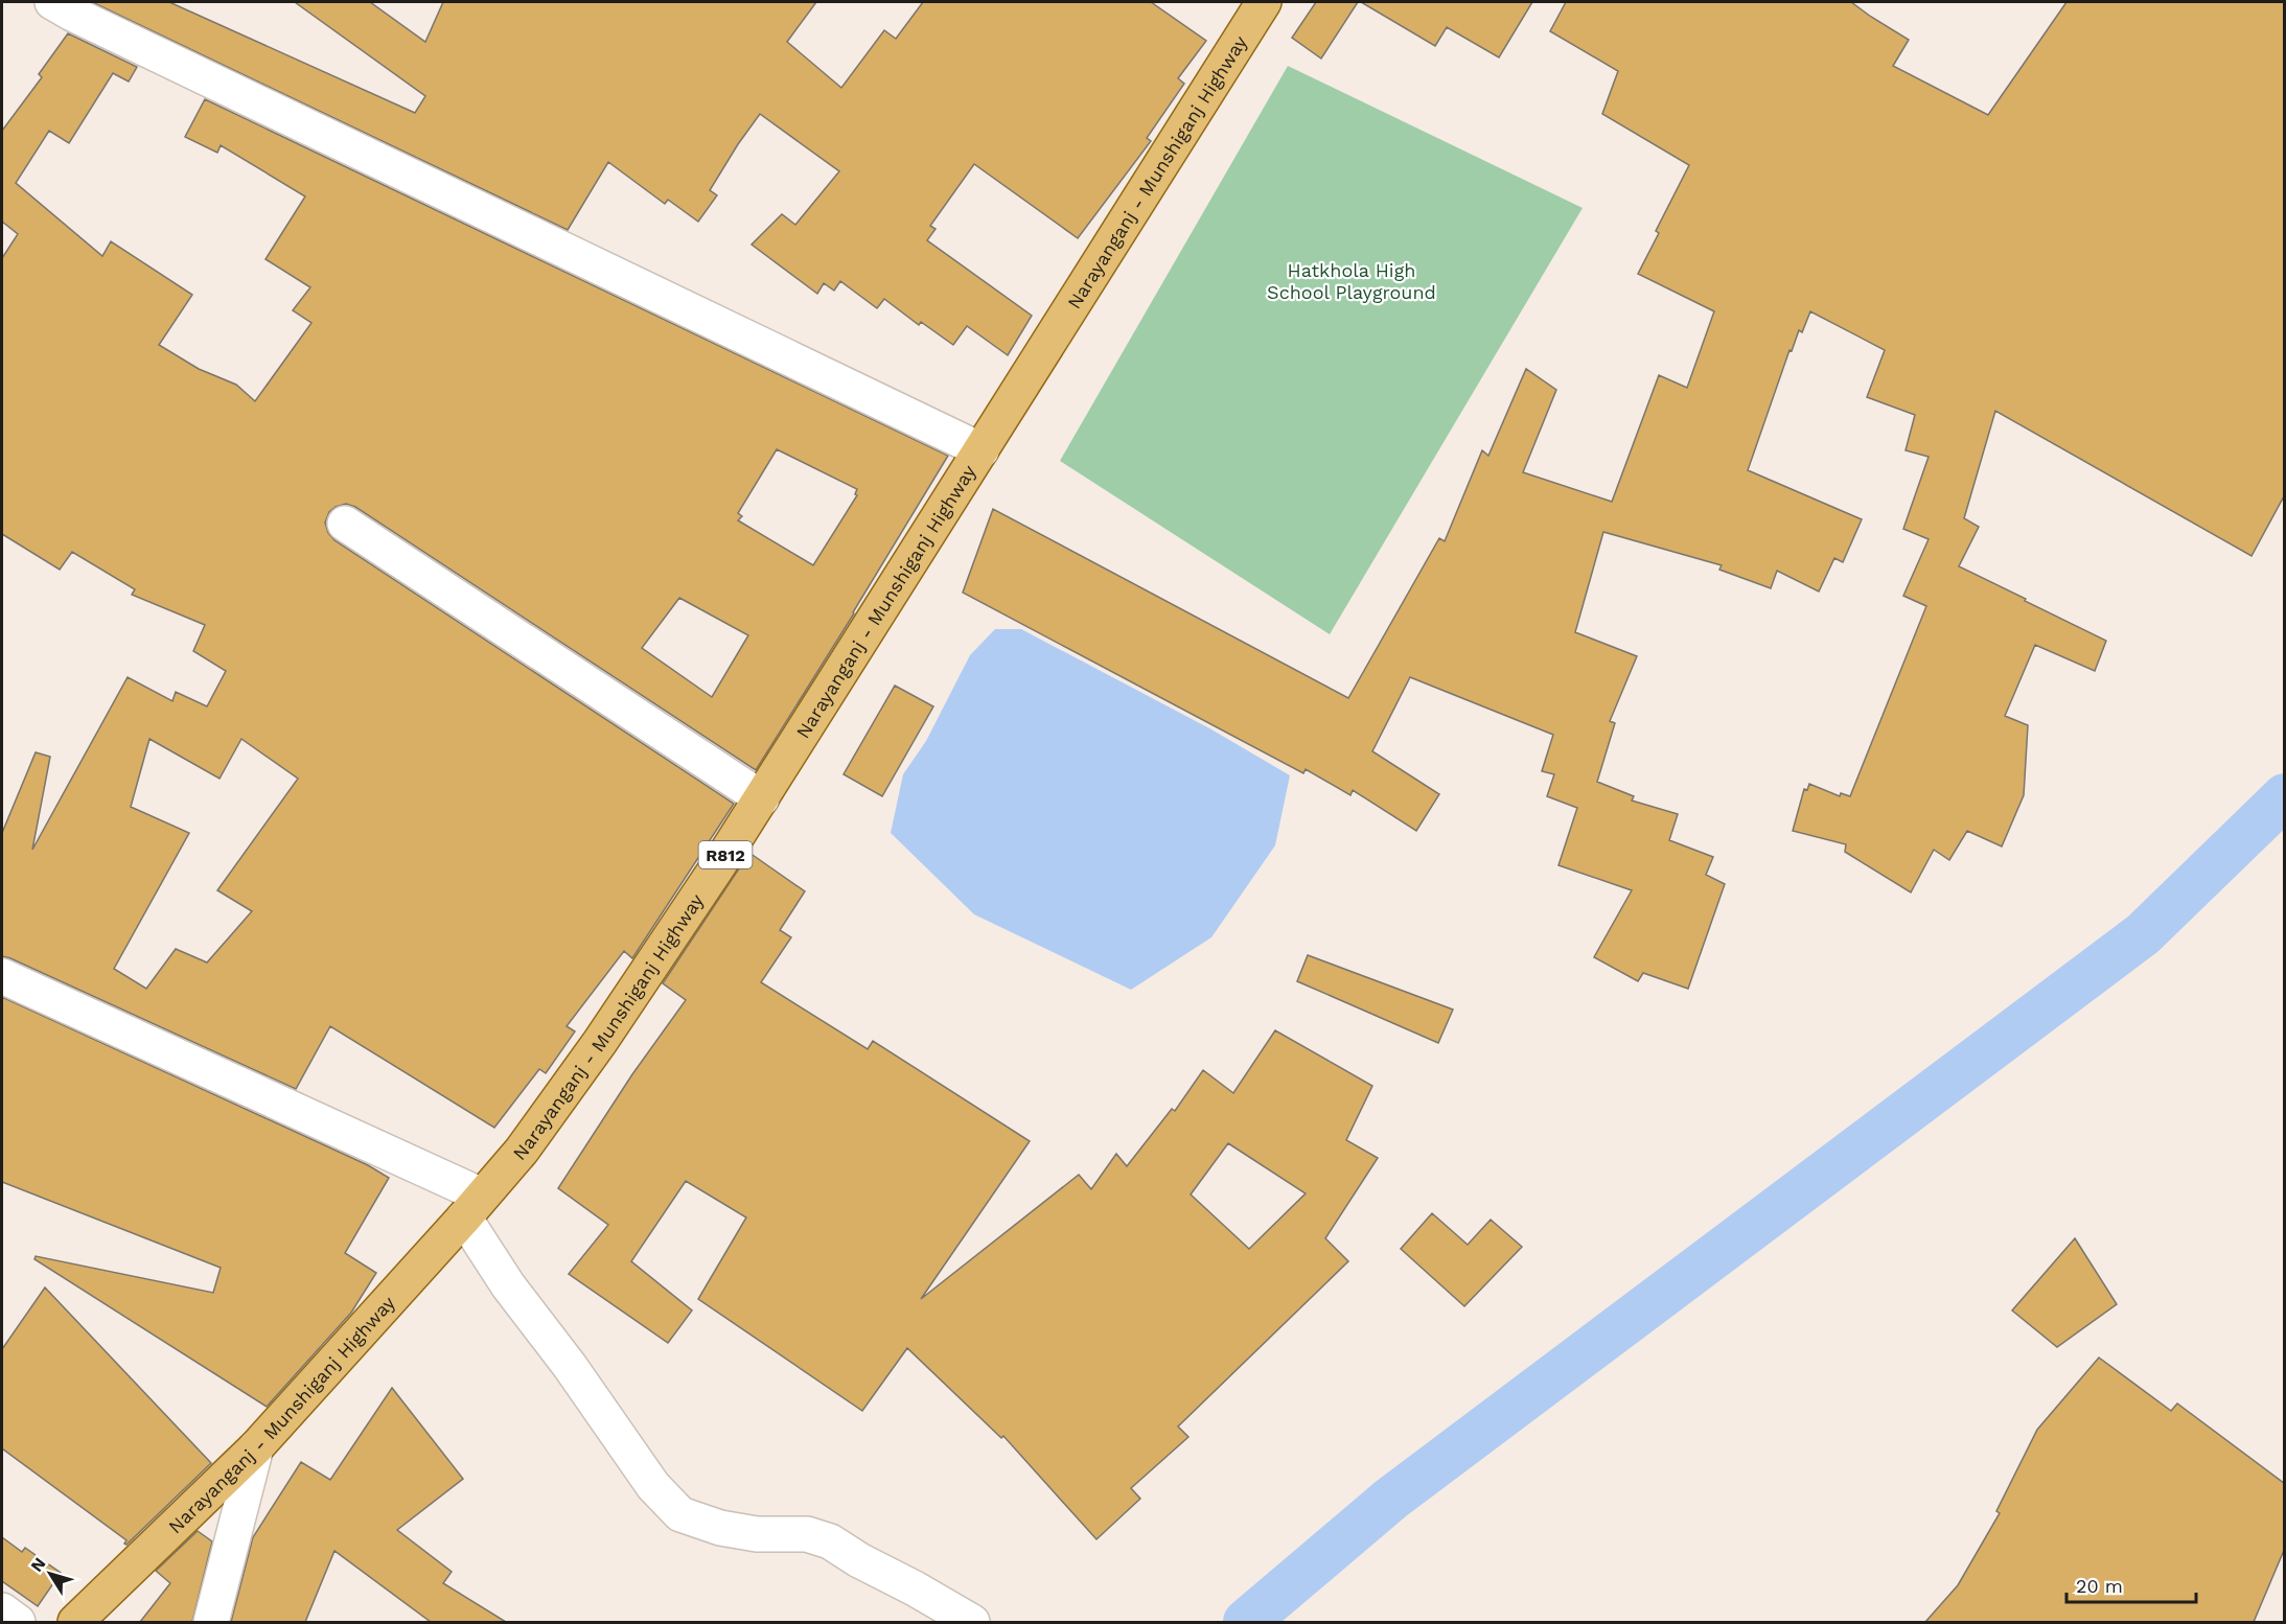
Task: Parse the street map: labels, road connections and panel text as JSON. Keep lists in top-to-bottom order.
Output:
{
  "streets": {
    "main road": ["Narayanganj - Munshiganj Highway", "R812"]
  },
  "parks": ["Hatkhola High School Playground"],
  "scale_bar": "20 m",
  "north": "top left"
}
